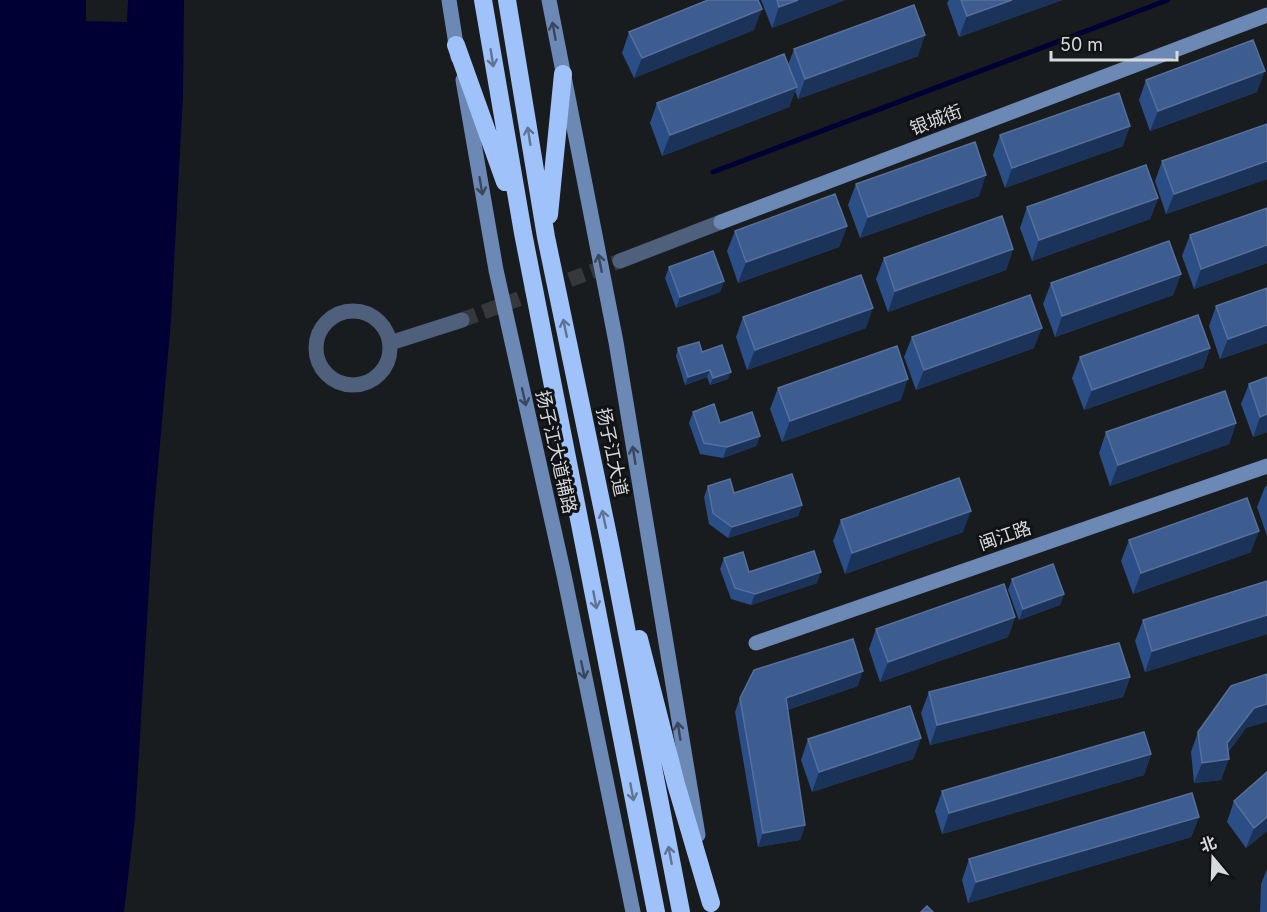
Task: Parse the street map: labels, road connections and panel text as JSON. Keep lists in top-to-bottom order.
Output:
{
  "streets": {
    "highway": ["扬子江大道"],
    "main road": ["银城街", "扬子江大道辅路", "闽江路"]
  },
  "scale_bar": "50 m",
  "north": "top"
}
